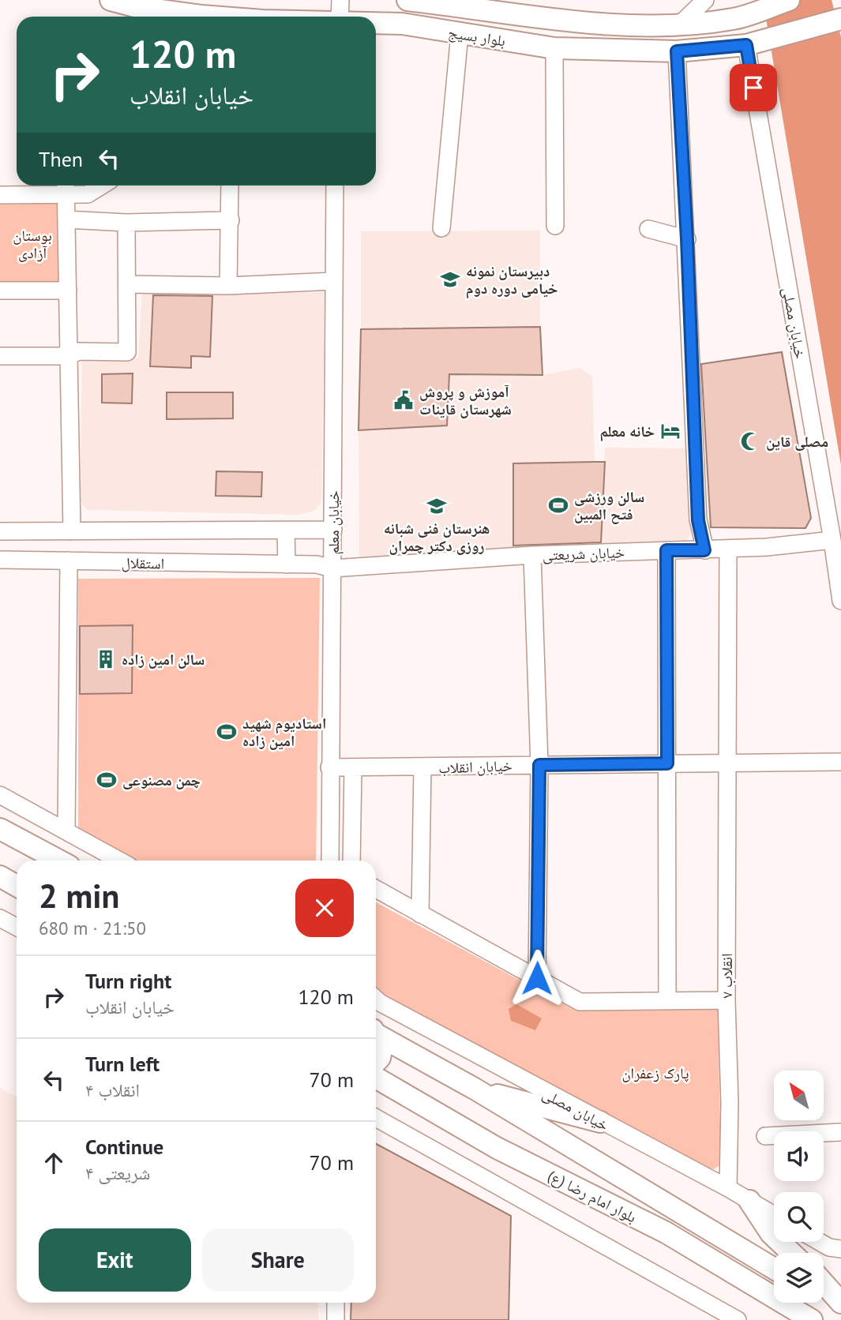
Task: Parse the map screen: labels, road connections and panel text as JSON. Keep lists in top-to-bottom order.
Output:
{
  "streets": {
    "main road": ["بلوار بسیج", "بلوار امام رضا (ع)"],
    "street": [
      "خیابان مصلی",
      "خیابان معلم",
      "خیابان شریعتی",
      "استقلال",
      "خیابان انقلاب",
      "انقلاب ۷"
    ]
  },
  "crossings": [
    ["بلوار بسیج", "خیابان مصلی"],
    ["خیابان مصلی", "خیابان شریعتی"],
    ["خیابان مصلی", "انقلاب ۷"],
    ["خیابان معلم", "خیابان شریعتی"],
    ["خیابان معلم", "استقلال"],
    ["خیابان معلم", "خیابان انقلاب"],
    ["خیابان شریعتی", "استقلال"],
    ["خیابان شریعتی", "انقلاب ۷"],
    ["خیابان انقلاب", "انقلاب ۷"]
  ],
  "parks": ["بوستان آزادی", "پارک زعفران"],
  "places": {
    "school or university": ["دبیرستان نمونه خیامی دوره دوم", "هنرستان فنی شبانه روزی دکتر چمران"],
    "public building": ["آموزش و پروش شهرستان قاینات"],
    "hotel": ["خانه معلم"],
    "mosque": ["مصلی قاین"],
    "sports": ["سالن ورزشی فتح المبین", "استادیوم شهید امین زاده", "چمن مصنوعی"],
    "building": ["سالن امین زاده"]
  },
  "north": "top left",
  "page": {
    "turn": ["120 m", "خیابان انقلاب"],
    "then": "Then",
    "heading": ["2 min", "680 m · 21:50"],
    "list": [
      {
        "name": "Turn right",
        "note": "خیابان انقلاب",
        "value": "120 m"
      },
      {
        "name": "Turn left",
        "note": "انقلاب ۴",
        "value": "70 m"
      },
      {
        "name": "Continue",
        "note": "شریعتی ۴",
        "value": "70 m"
      }
    ],
    "buttons": ["Exit", "Share"]
  }
}
